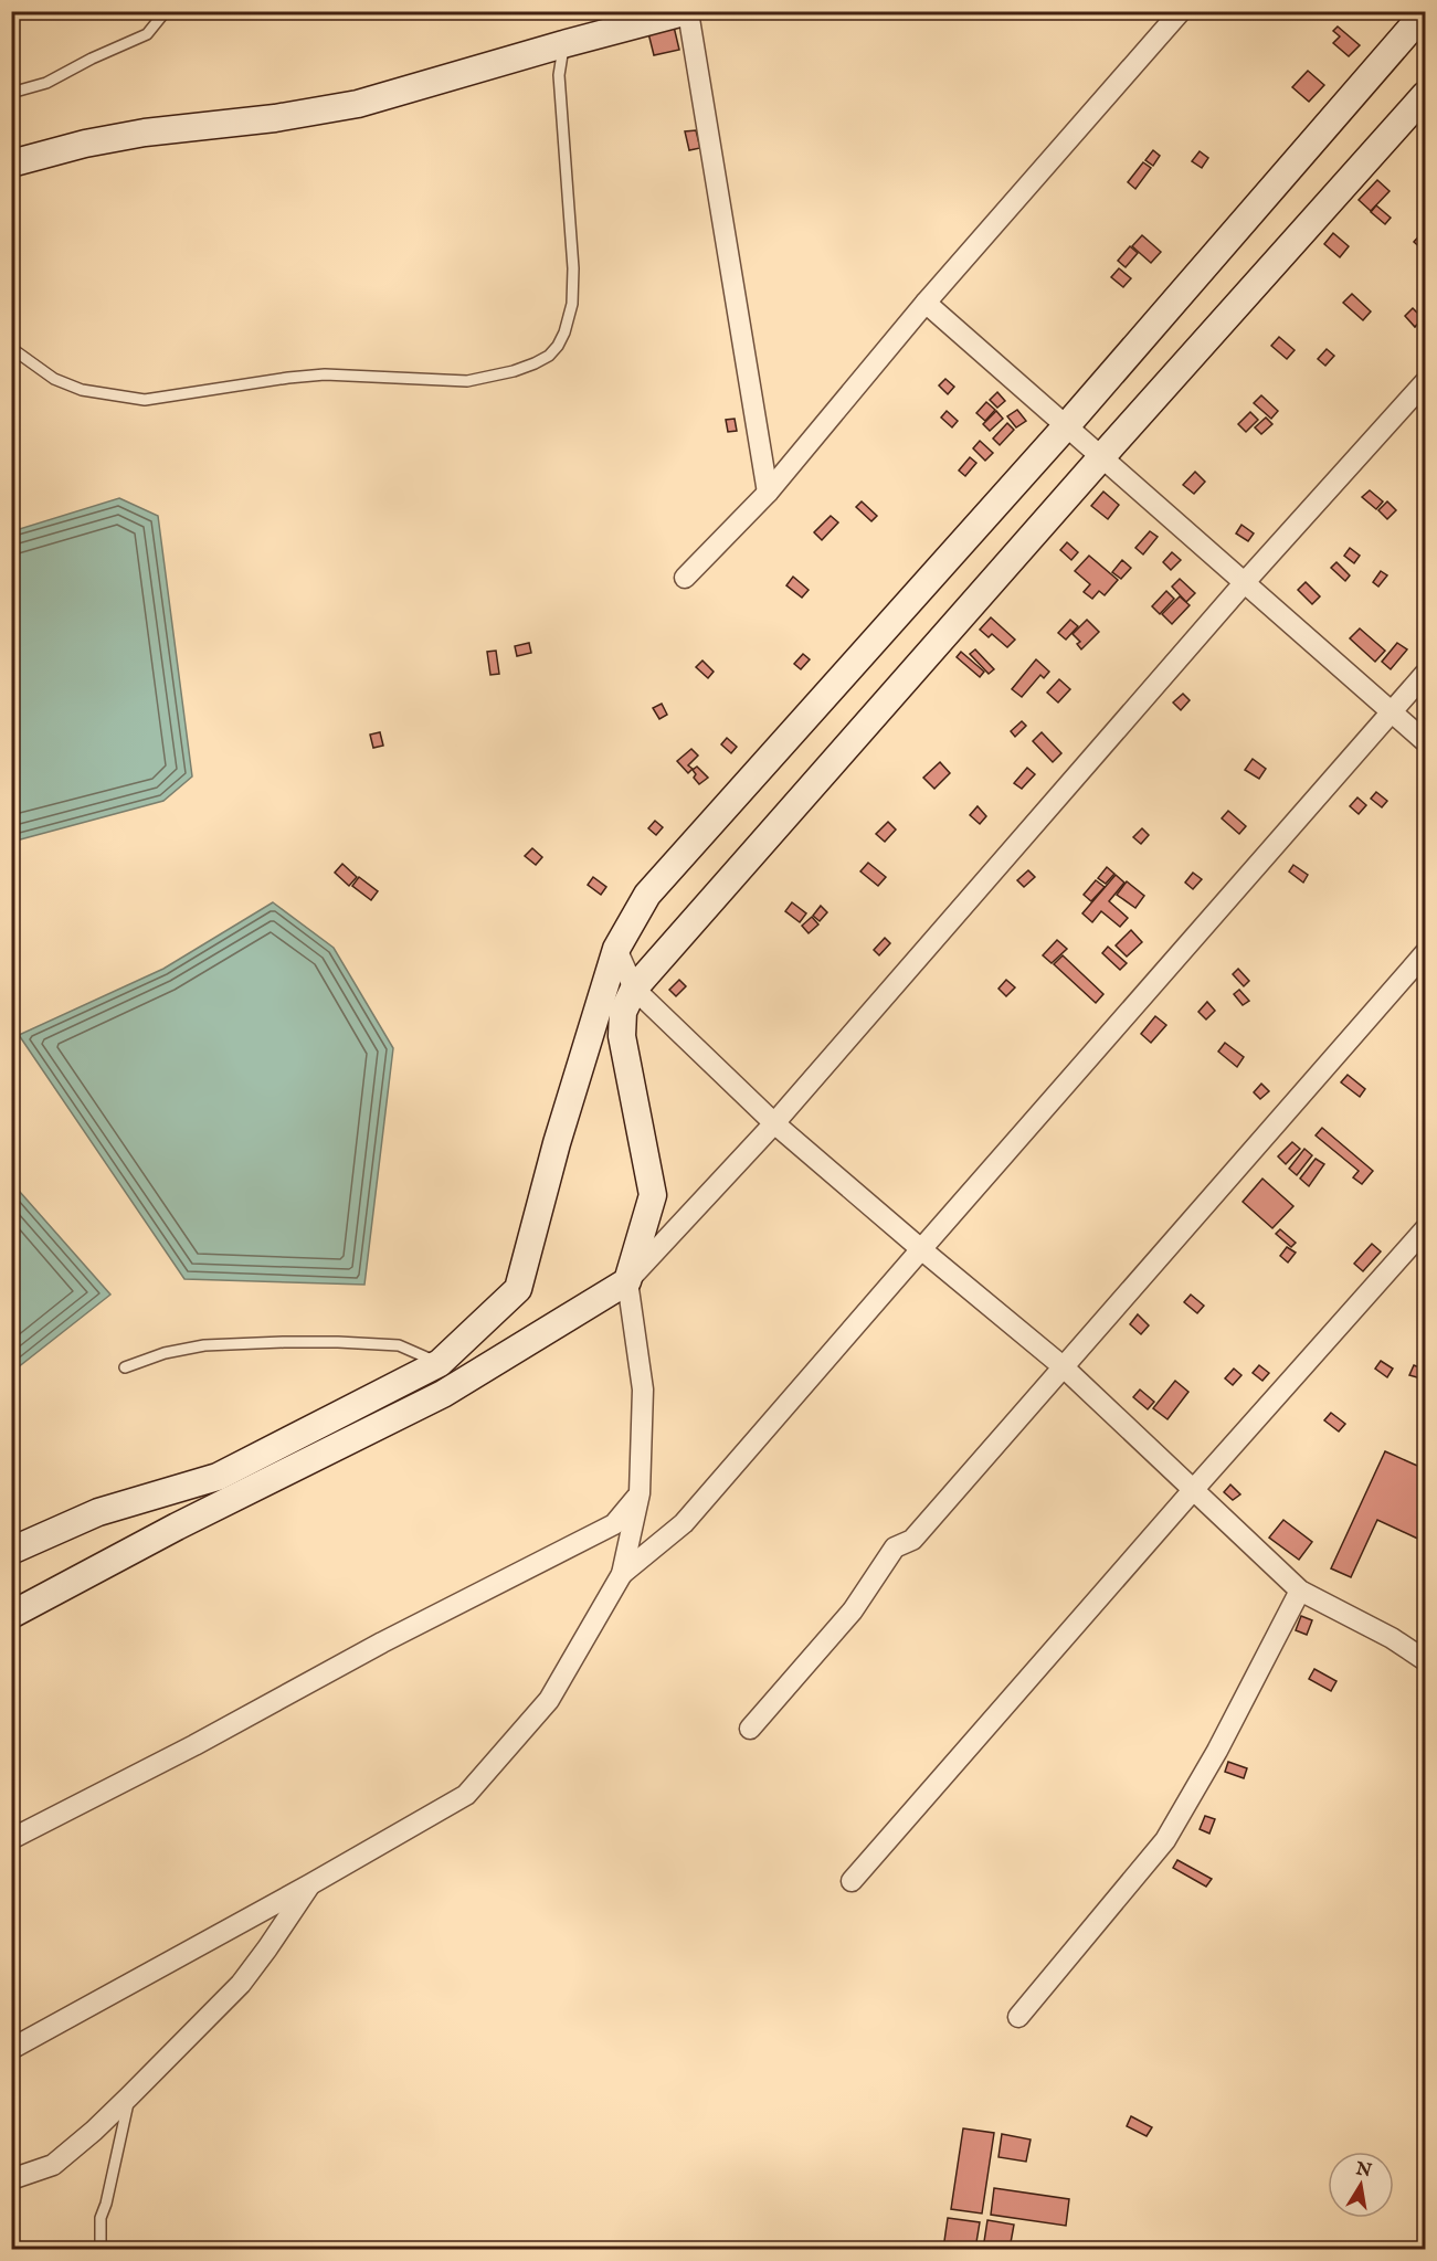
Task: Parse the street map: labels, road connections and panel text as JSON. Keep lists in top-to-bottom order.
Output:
{
  "north": "top"
}
